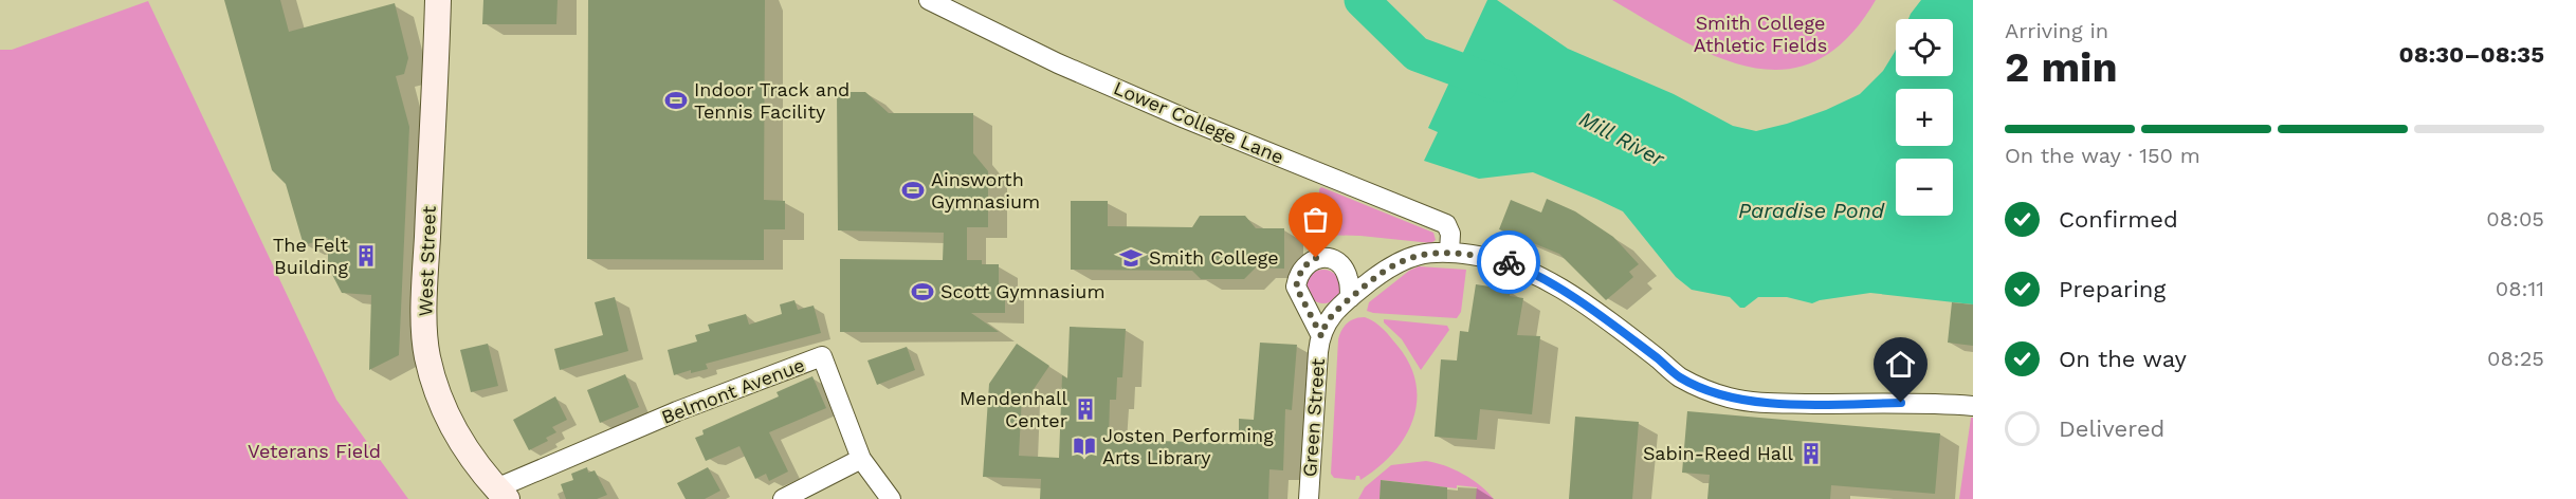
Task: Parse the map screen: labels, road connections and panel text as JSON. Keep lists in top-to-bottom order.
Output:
{
  "streets": {
    "main road": ["West Street"],
    "street": ["Lower College Lane", "Belmont Avenue", "Green Street"]
  },
  "crossings": [
    ["Lower College Lane", "Green Street"],
    ["West Street", "Belmont Avenue"]
  ],
  "water": ["Mill River", "Paradise Pond"],
  "parks": ["Smith College Athletic Fields", "Veterans Field"],
  "places": {
    "sports": ["Indoor Track and Tennis Facility", "Ainsworth Gymnasium", "Scott Gymnasium"],
    "building": ["The Felt Building", "Mendenhall Center", "Sabin-Reed Hall"],
    "school or university": ["Smith College"],
    "library": ["Josten Performing Arts Library"]
  },
  "page": {
    "heading": ["2 min", "Arriving in", "08:30–08:35"],
    "map_buttons": ["+", "−"],
    "bar": "On the way · 150 m",
    "list": [
      ["Confirmed", "08:05"],
      ["Preparing", "08:11"],
      ["On the way", "08:25"],
      "Delivered"
    ]
  }
}
